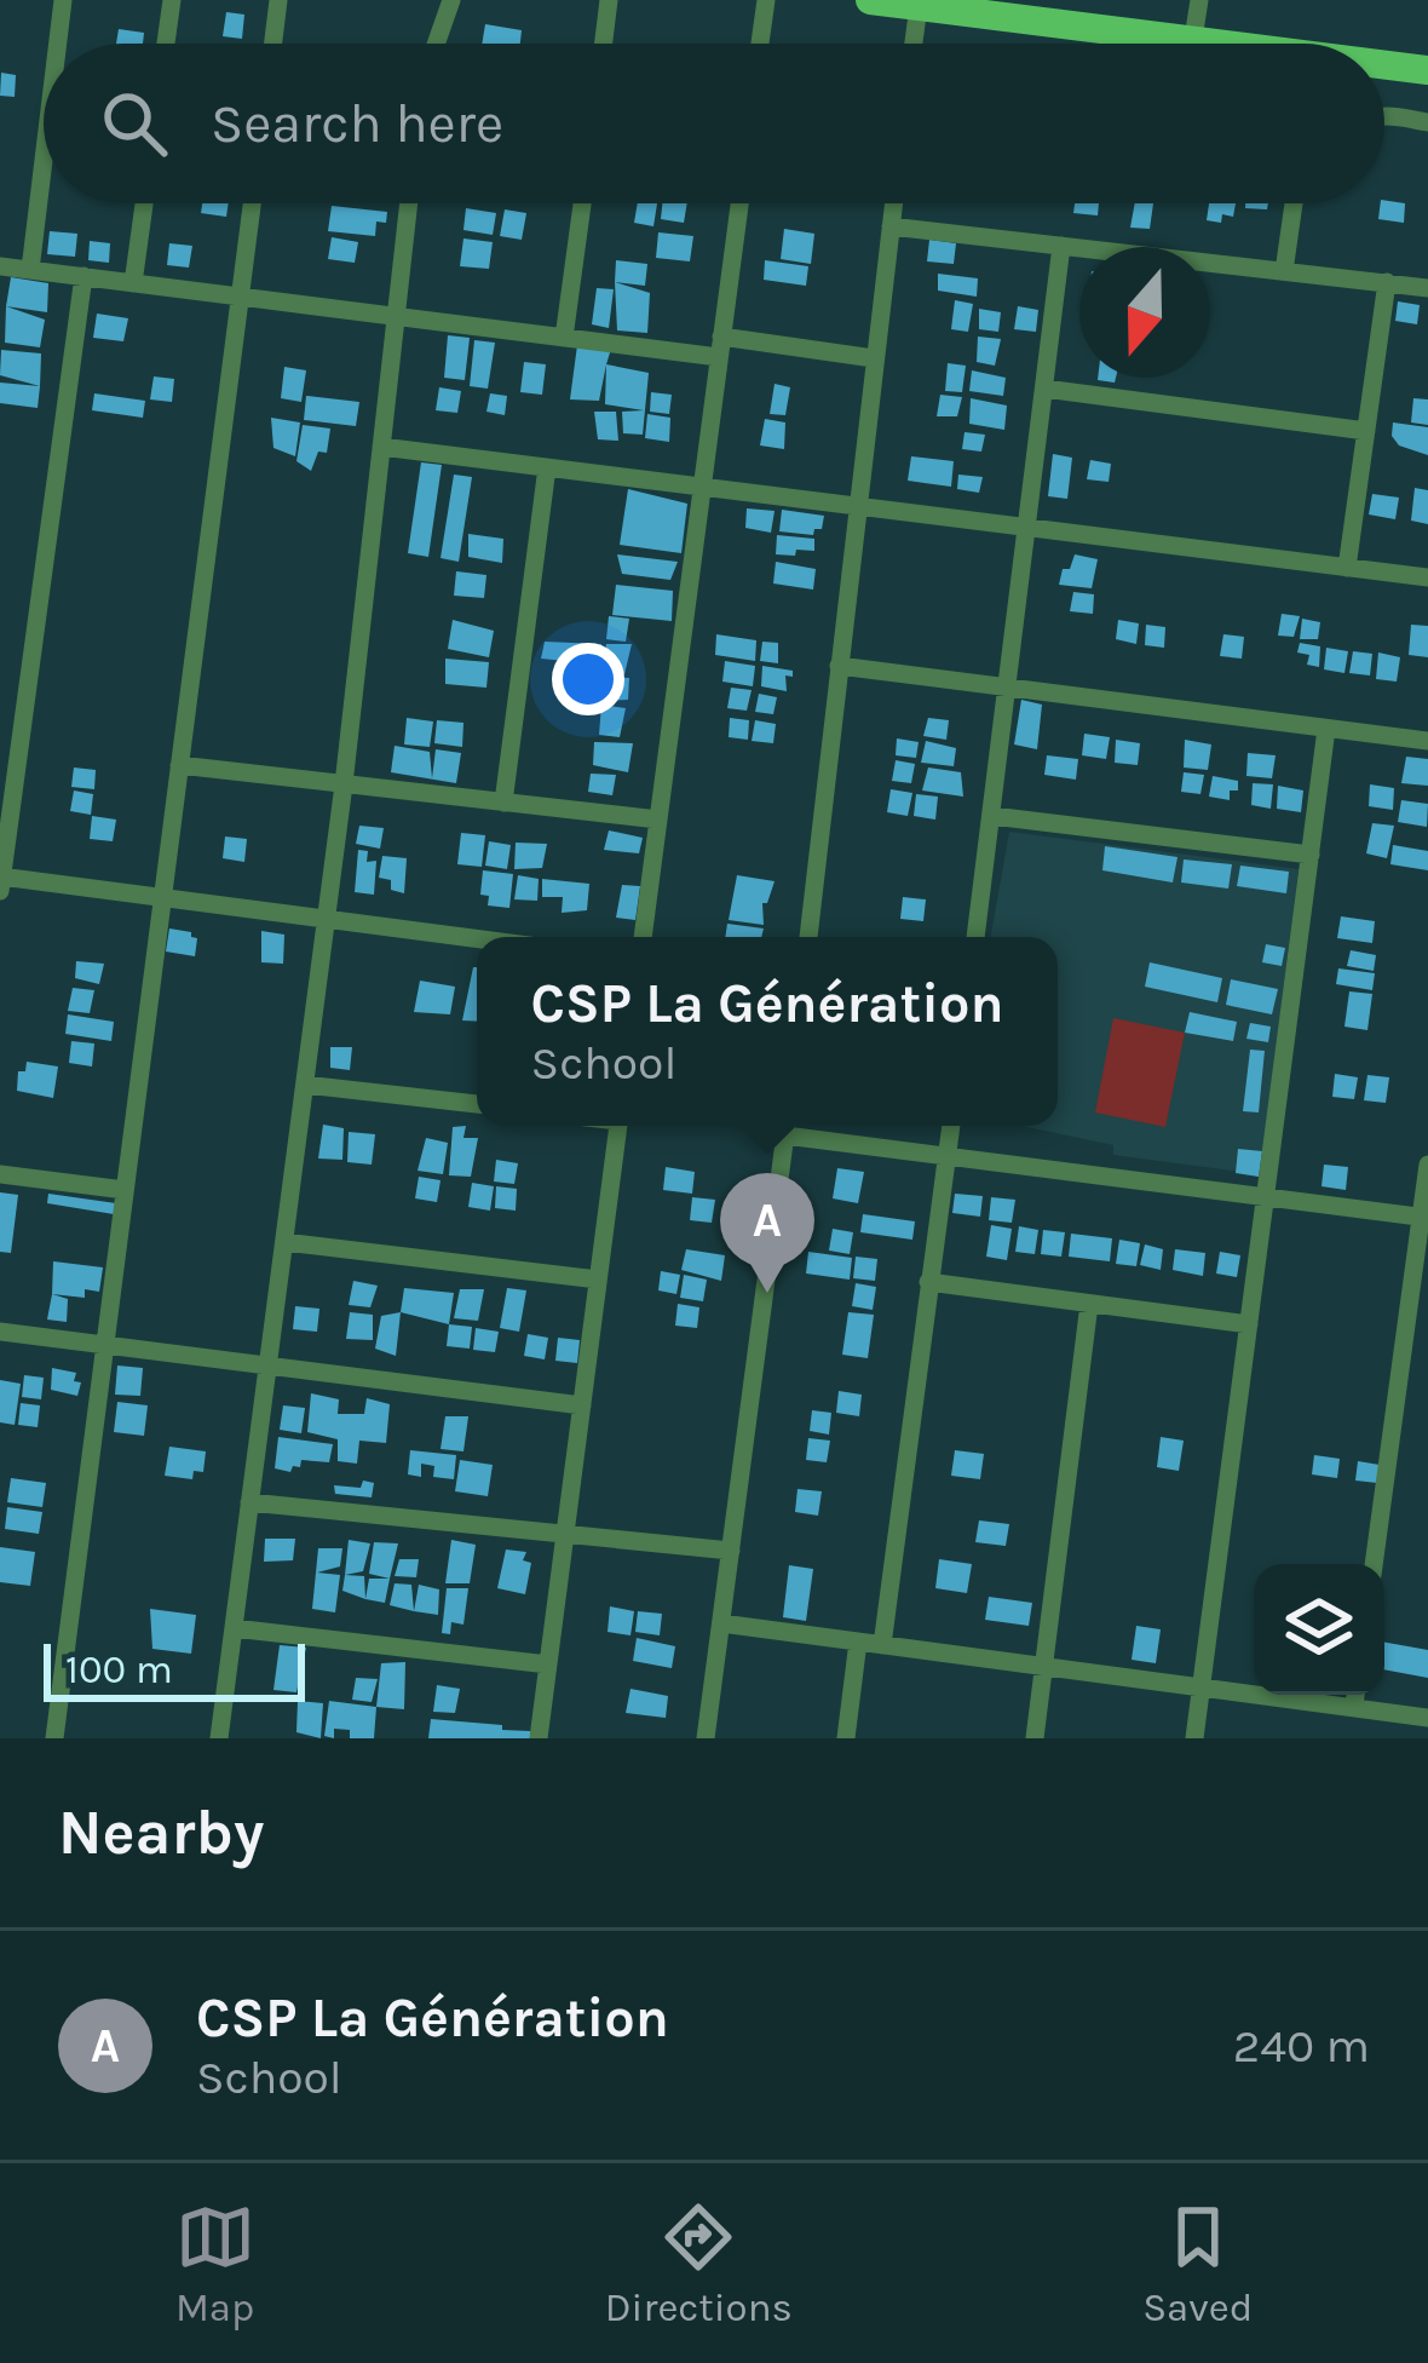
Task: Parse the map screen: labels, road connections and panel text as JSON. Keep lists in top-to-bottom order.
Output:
{
  "scale_bar": "100 m",
  "north": "bottom",
  "page": {
    "search": "Search here",
    "popup": ["CSP La Génération", "School"],
    "pins": "A",
    "scale": "100 m",
    "heading": "Nearby",
    "list": [
      {
        "mark": "A",
        "name": "CSP La Génération",
        "note": "School",
        "value": "240 m"
      }
    ],
    "nav": ["Map", "Directions", "Saved"]
  }
}
